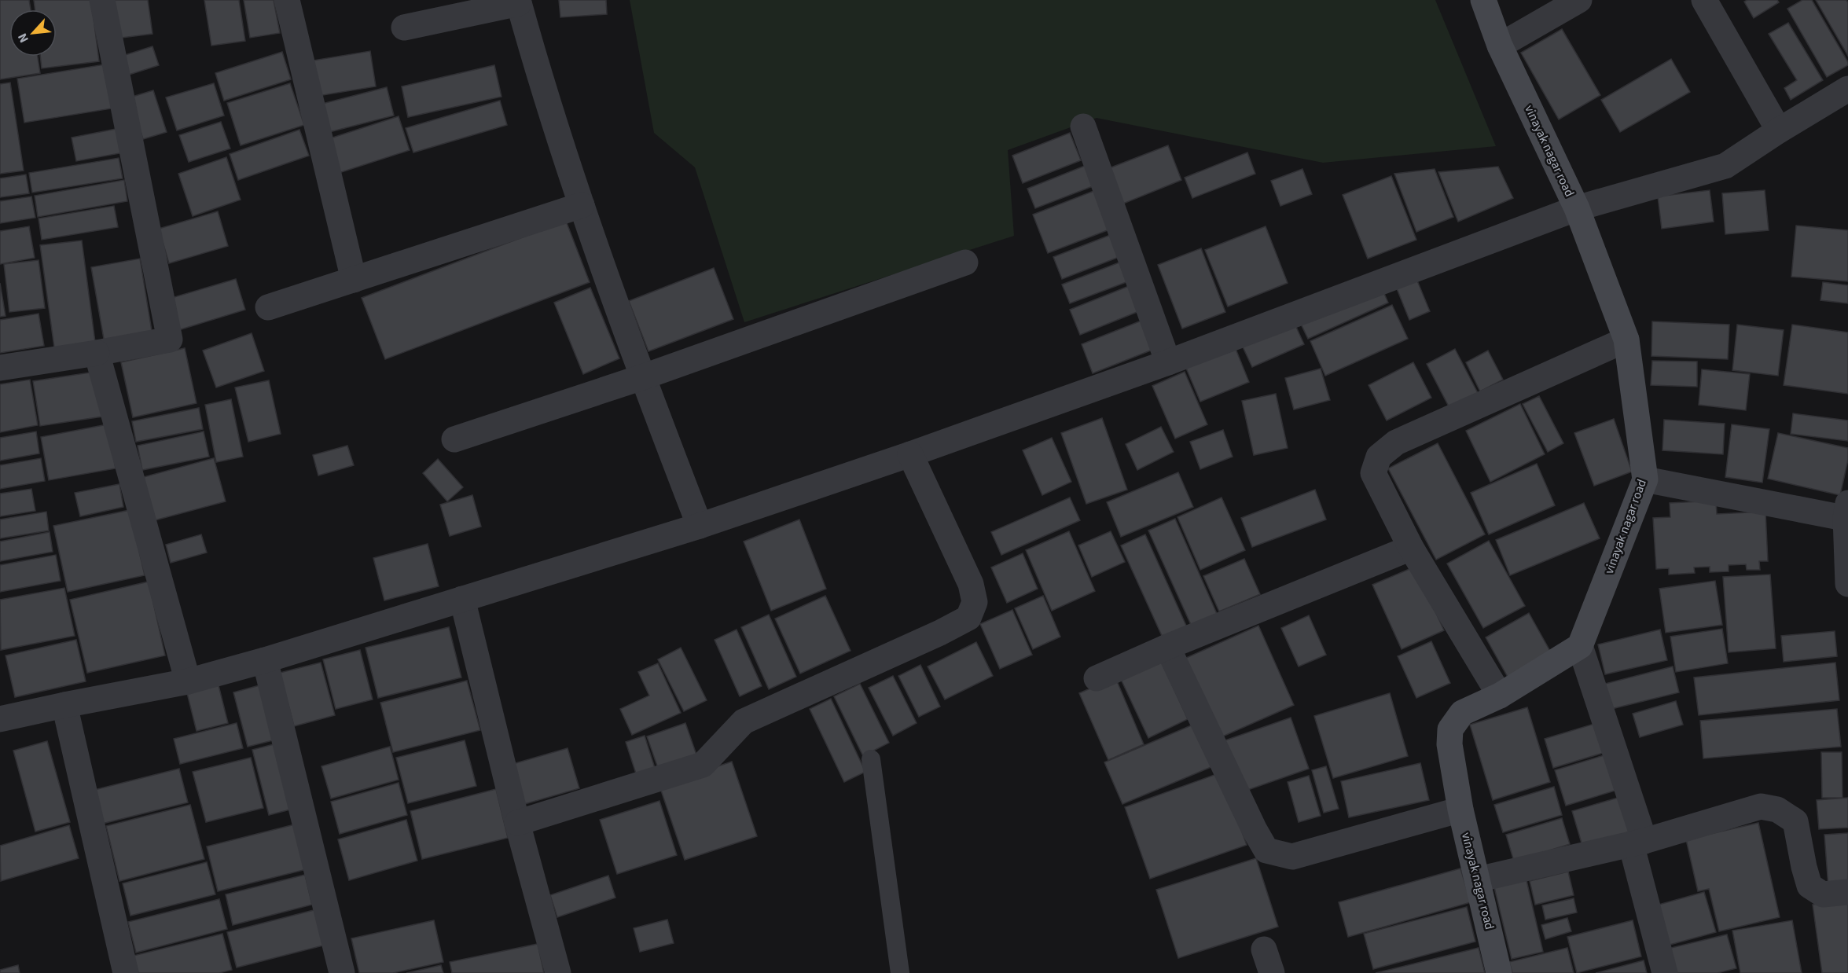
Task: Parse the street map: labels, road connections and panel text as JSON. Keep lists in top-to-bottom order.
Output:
{
  "streets": {
    "street": ["vinayak nagar road"]
  },
  "north": "bottom left"
}
